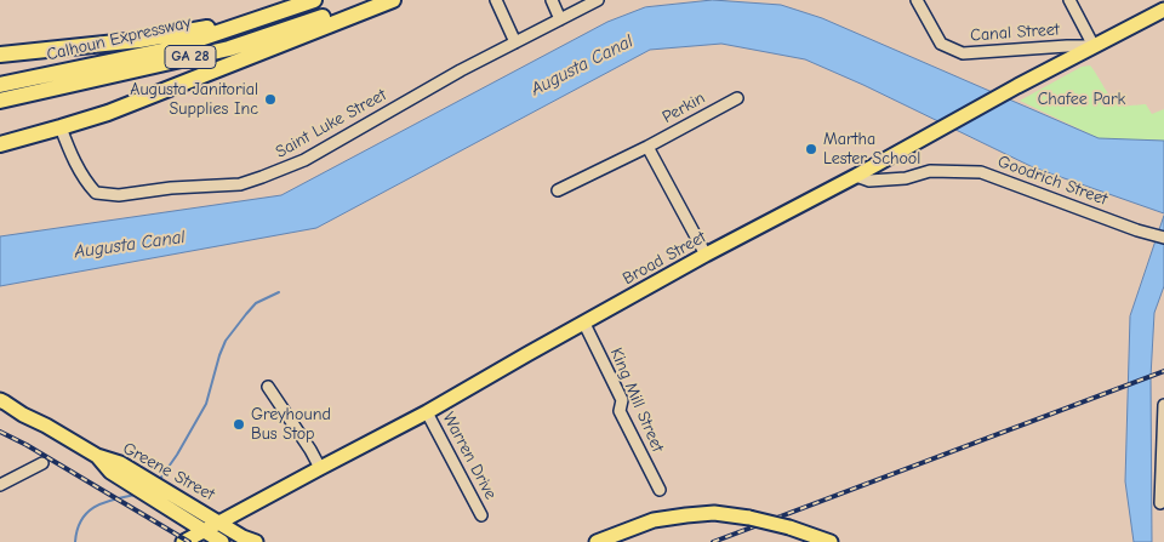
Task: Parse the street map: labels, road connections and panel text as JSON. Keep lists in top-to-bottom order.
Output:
{
  "streets": {
    "highway": ["Calhoun Expressway", "GA 28"],
    "main road": ["Broad Street", "Greene Street"],
    "street": [
      "Canal Street",
      "Perkin",
      "Saint Luke Street",
      "Goodrich Street",
      "King Mill Street",
      "Warren Drive"
    ]
  },
  "crossings": [
    ["Canal Street", "Broad Street"],
    ["Goodrich Street", "Broad Street"],
    ["Broad Street", "King Mill Street"],
    ["Broad Street", "Warren Drive"],
    ["Broad Street", "Greene Street"]
  ],
  "water": ["Augusta Canal"],
  "parks": ["Chafee Park"],
  "places": ["Augusta Janitorial Supplies Inc", "Martha Lester School", "Greyhound Bus Stop"]
}
